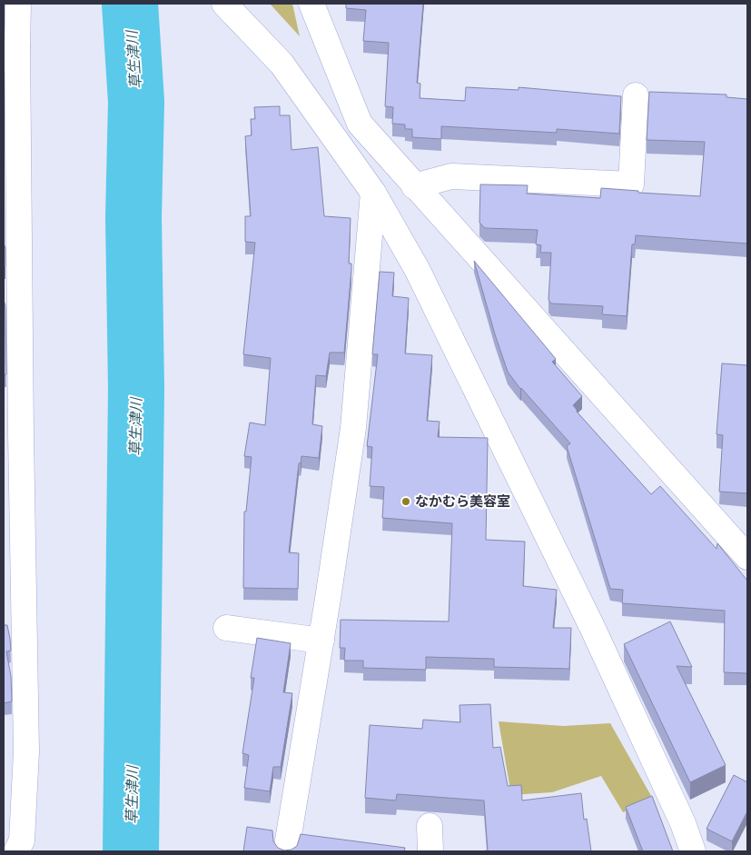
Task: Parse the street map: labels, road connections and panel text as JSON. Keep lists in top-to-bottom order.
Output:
{
  "water": ["草生津川"],
  "places": ["なかむら美容室"]
}
